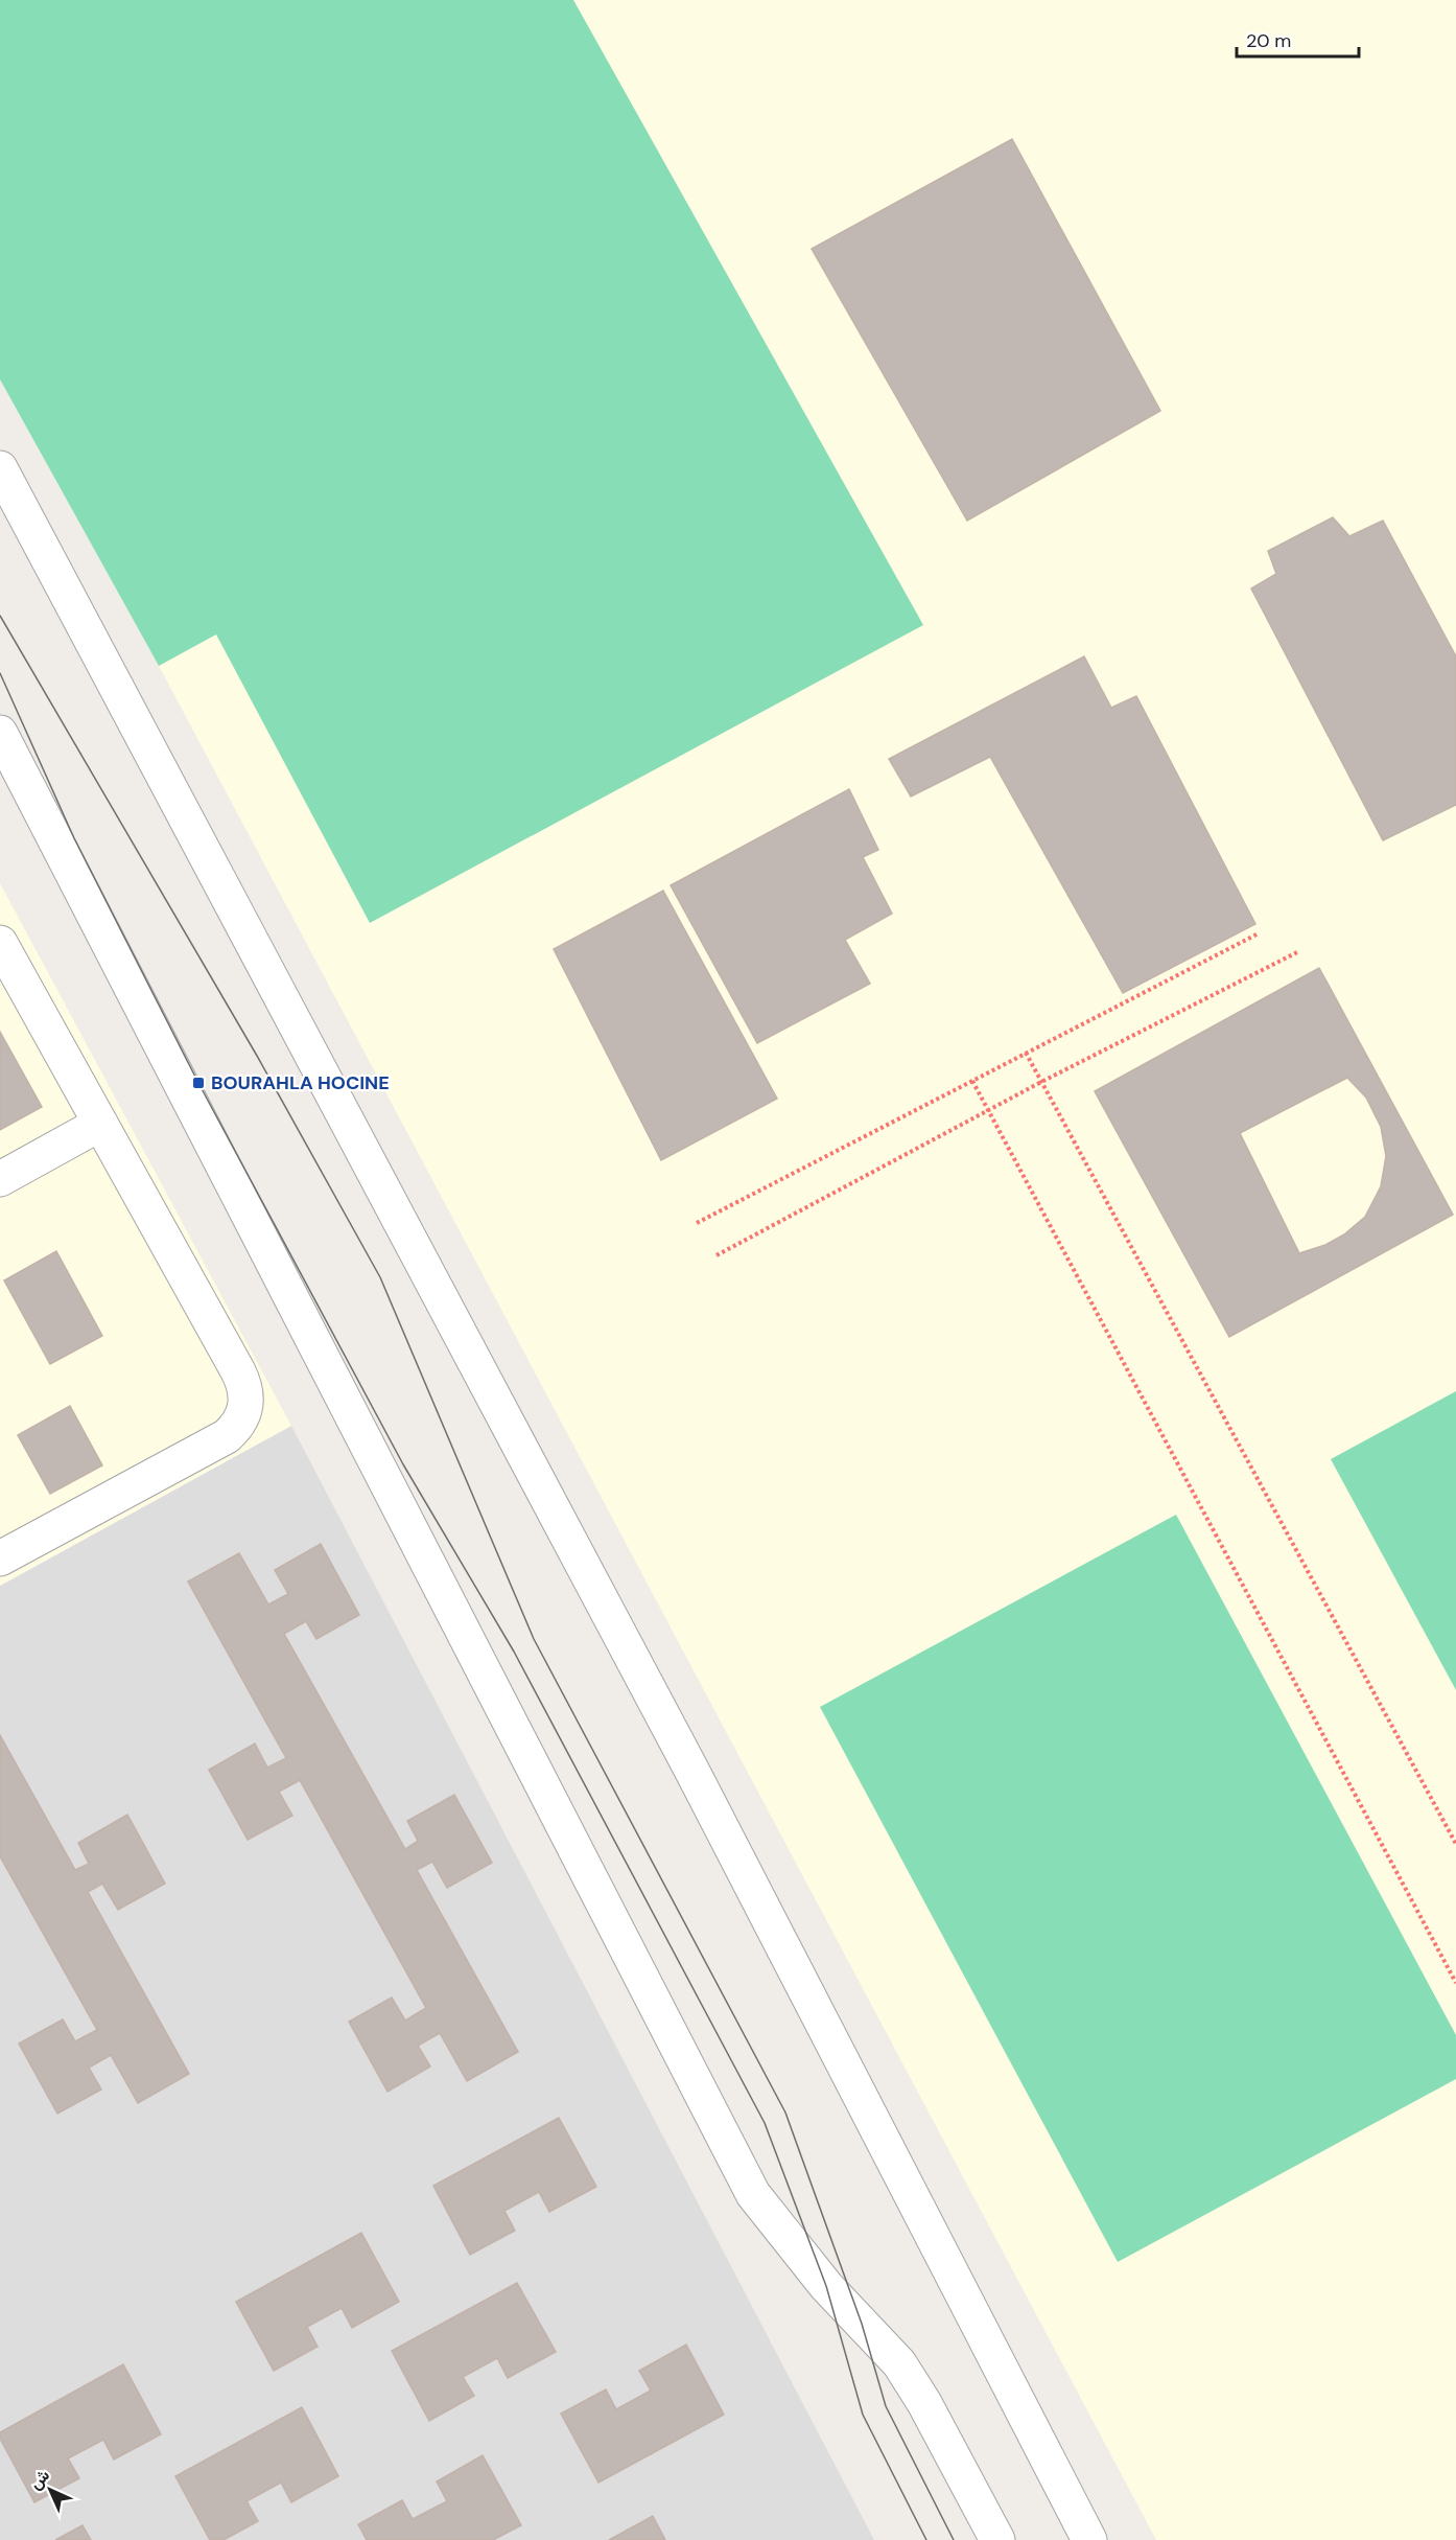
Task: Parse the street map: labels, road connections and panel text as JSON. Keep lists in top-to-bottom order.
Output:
{
  "places": {
    "transit": ["BOURAHLA HOCINE"]
  },
  "scale_bar": "20 m",
  "north": "top left"
}
